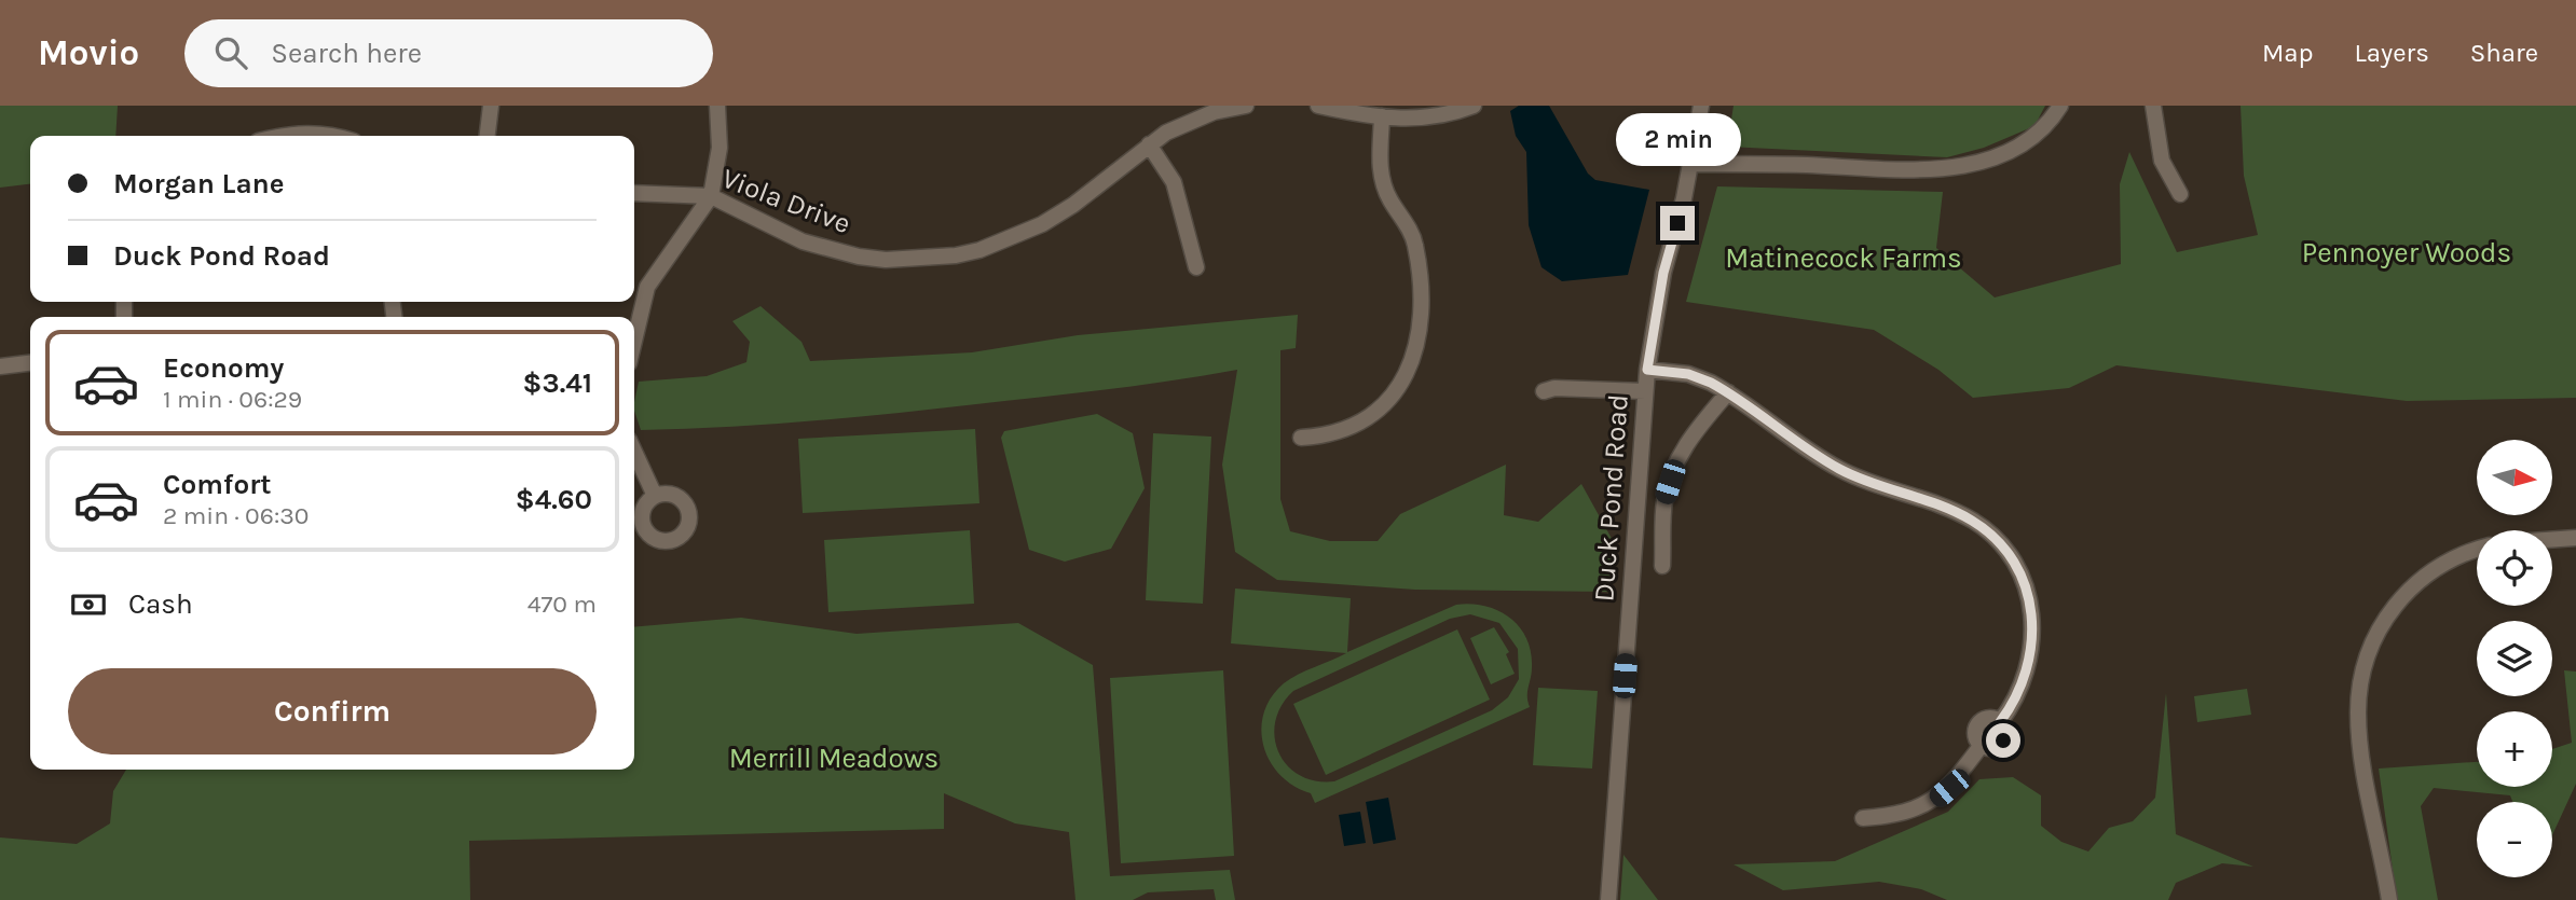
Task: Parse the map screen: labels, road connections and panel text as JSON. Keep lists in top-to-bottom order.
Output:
{
  "streets": {
    "street": ["Viola Drive", "Duck Pond Road"]
  },
  "parks": ["Pennoyer Woods", "Matinecock Farms", "Merrill Meadows"],
  "north": "right",
  "page": {
    "header": "Movio",
    "search": "Search here",
    "nav": ["Map", "Layers", "Share"],
    "bubble": "2 min",
    "banner": ["Morgan Lane", "Duck Pond Road"],
    "list": [
      {
        "name": "Economy",
        "note": "1 min · 06:29",
        "value": "$3.41"
      },
      {
        "name": "Comfort",
        "note": "2 min · 06:30",
        "value": "$4.60"
      }
    ],
    "map_buttons": ["+", "−"],
    "pay": ["Cash", "470 m"],
    "buttons": "Confirm"
  }
}
